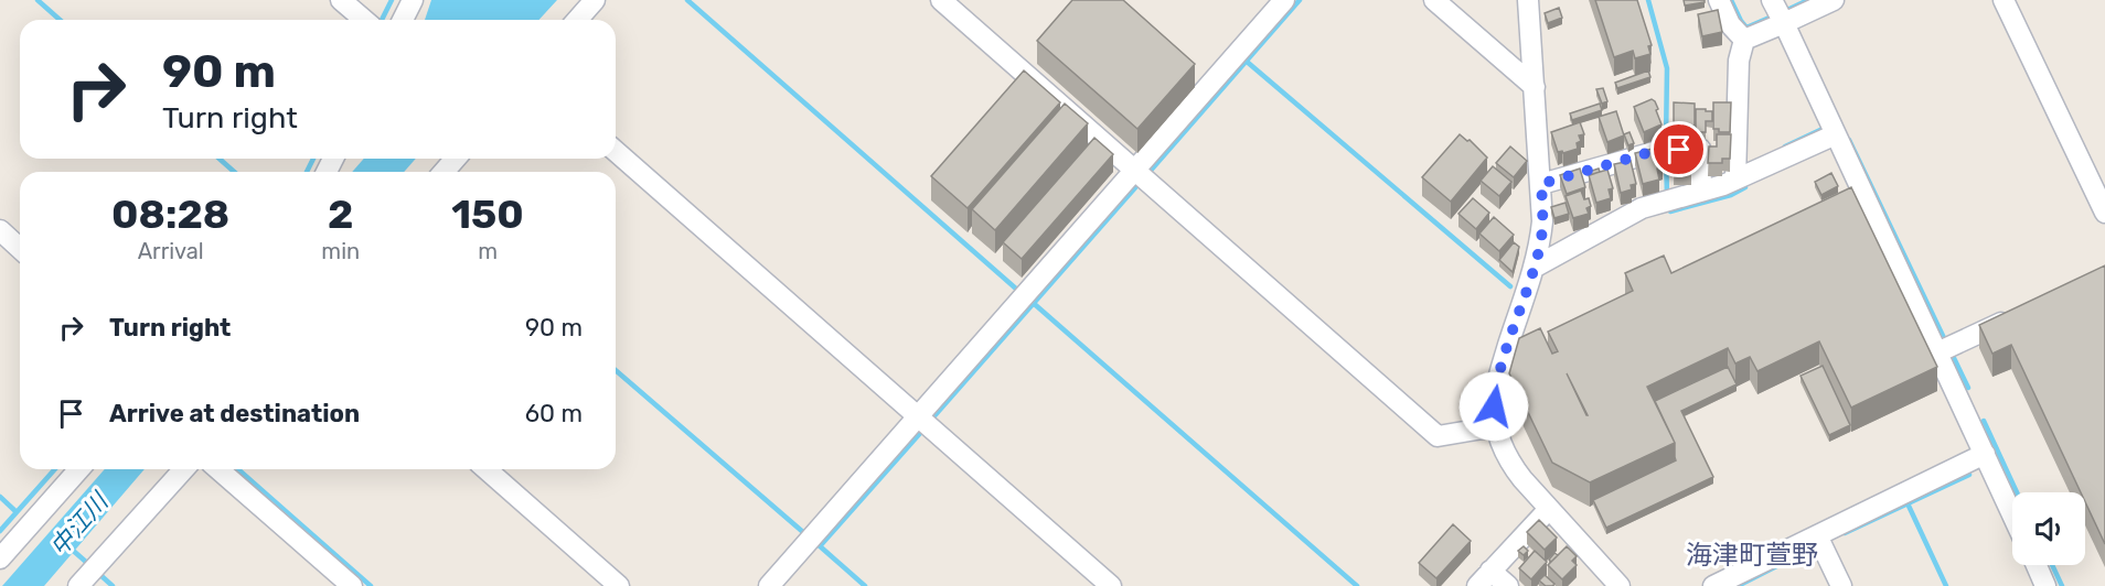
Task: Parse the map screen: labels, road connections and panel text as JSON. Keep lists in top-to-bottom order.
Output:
{
  "districts": ["海津町萱野"],
  "water": ["中江川"],
  "page": {
    "turn": ["90 m", "Turn right"],
    "eta": [
      "08:28",
      "Arrival",
      "2",
      "min",
      "150",
      "m"
    ],
    "list": [
      {
        "name": "Turn right",
        "value": "90 m"
      },
      {
        "name": "Arrive at destination",
        "value": "60 m"
      }
    ]
  }
}
